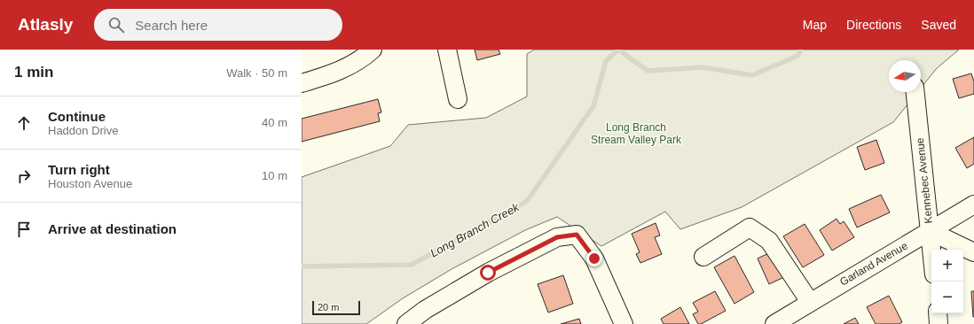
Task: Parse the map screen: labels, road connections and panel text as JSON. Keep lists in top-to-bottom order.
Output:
{
  "streets": {
    "street": ["Kennebec Avenue", "Garland Avenue"]
  },
  "crossings": [
    ["Kennebec Avenue", "Garland Avenue"]
  ],
  "water": ["Long Branch Creek"],
  "parks": ["Long Branch Stream Valley Park"],
  "scale_bar": "20 m",
  "north": "left",
  "page": {
    "header": "Atlasly",
    "search": "Search here",
    "nav": ["Map", "Directions", "Saved"],
    "heading": ["1 min", "Walk · 50 m"],
    "list": [
      ["Continue", "Haddon Drive", "40 m"],
      ["Turn right", "Houston Avenue", "10 m"],
      "Arrive at destination"
    ],
    "map_buttons": ["+", "−"],
    "scale": "20 m"
  }
}
